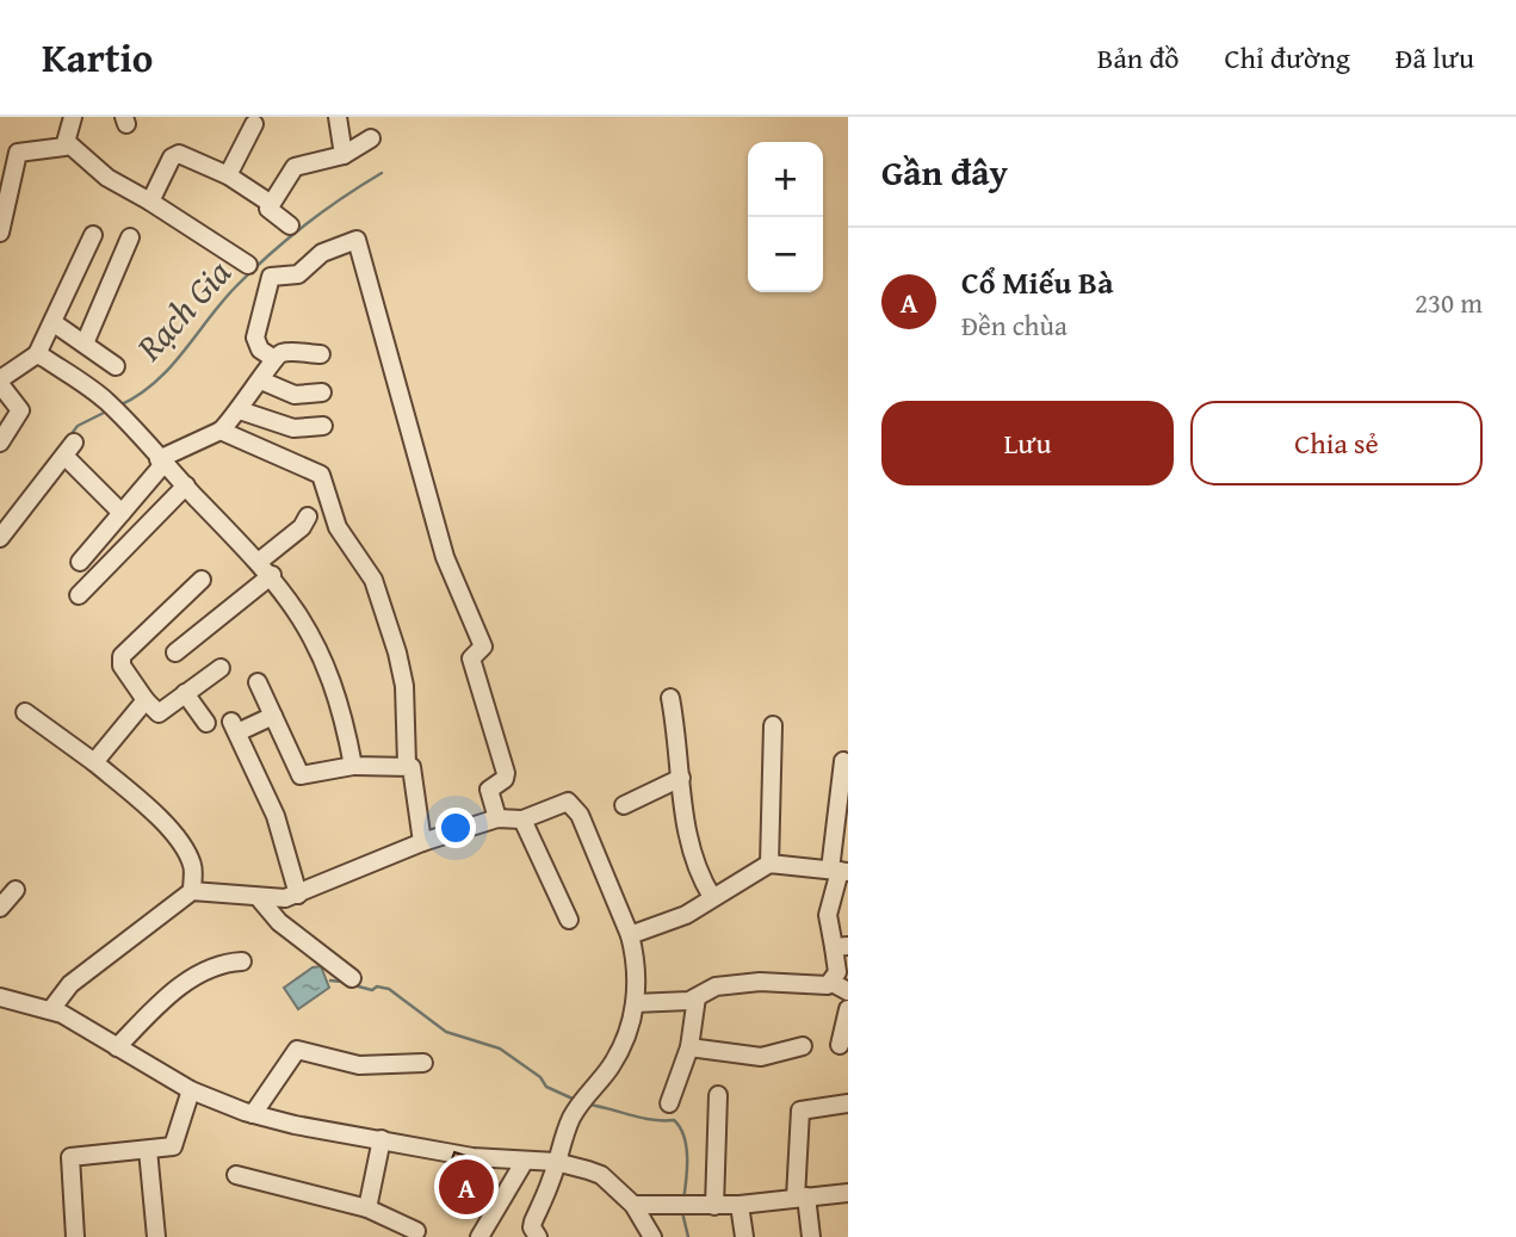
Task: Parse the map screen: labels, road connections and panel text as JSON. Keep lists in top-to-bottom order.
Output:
{
  "water": ["Rạch Gia"],
  "page": {
    "header": "Kartio",
    "nav": ["Bản đồ", "Chỉ đường", "Đã lưu"],
    "heading": "Gần đây",
    "map_buttons": ["+", "−"],
    "list": [
      {
        "mark": "A",
        "name": "Cổ Miếu Bà",
        "note": "Đền chùa",
        "value": "230 m"
      }
    ],
    "buttons": ["Lưu", "Chia sẻ"],
    "pins": "A"
  }
}
